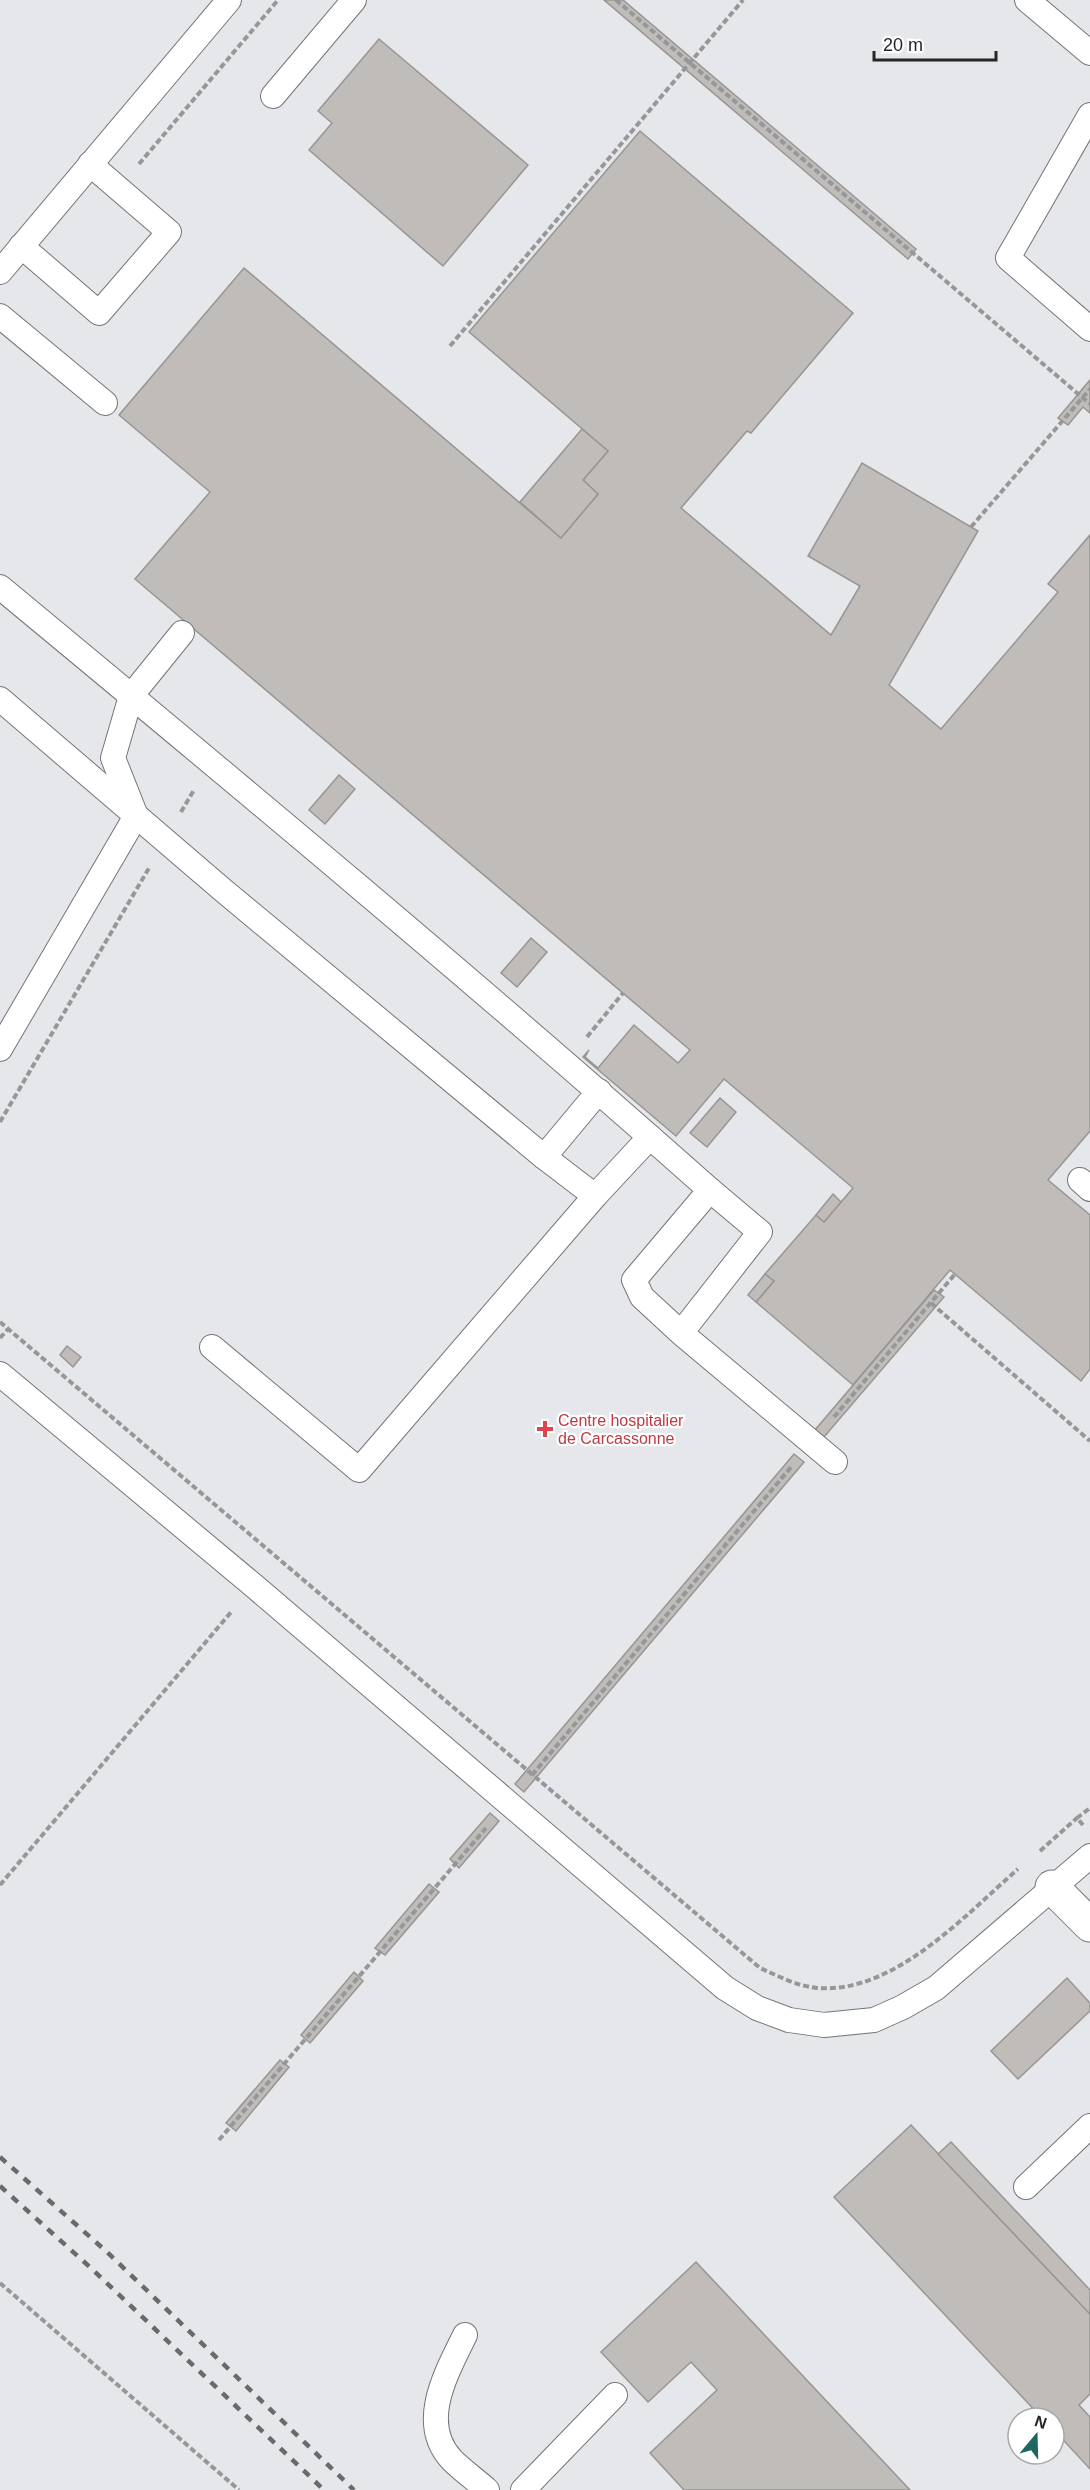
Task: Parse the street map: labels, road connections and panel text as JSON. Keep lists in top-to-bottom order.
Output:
{
  "places": {
    "health": ["Centre hospitalier de Carcassonne"]
  },
  "scale_bar": "20 m",
  "north": "top"
}
